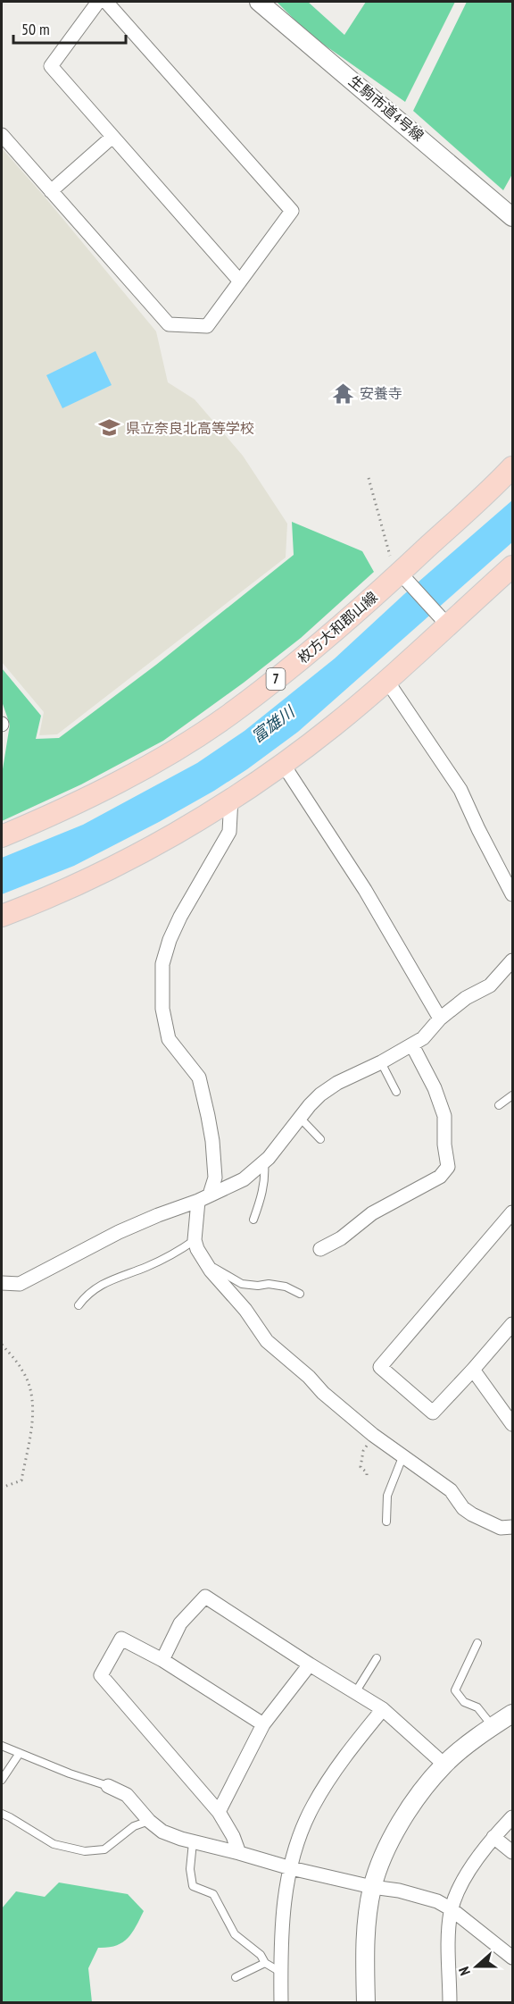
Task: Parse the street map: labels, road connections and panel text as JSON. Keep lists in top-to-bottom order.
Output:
{
  "streets": {
    "main road": ["枚方大和郡山線", "7"],
    "street": ["生駒市道4号線"]
  },
  "water": ["富雄川"],
  "places": {
    "temple": ["安養寺"],
    "school or university": ["県立奈良北高等学校"]
  },
  "scale_bar": "50 m",
  "north": "left"
}
